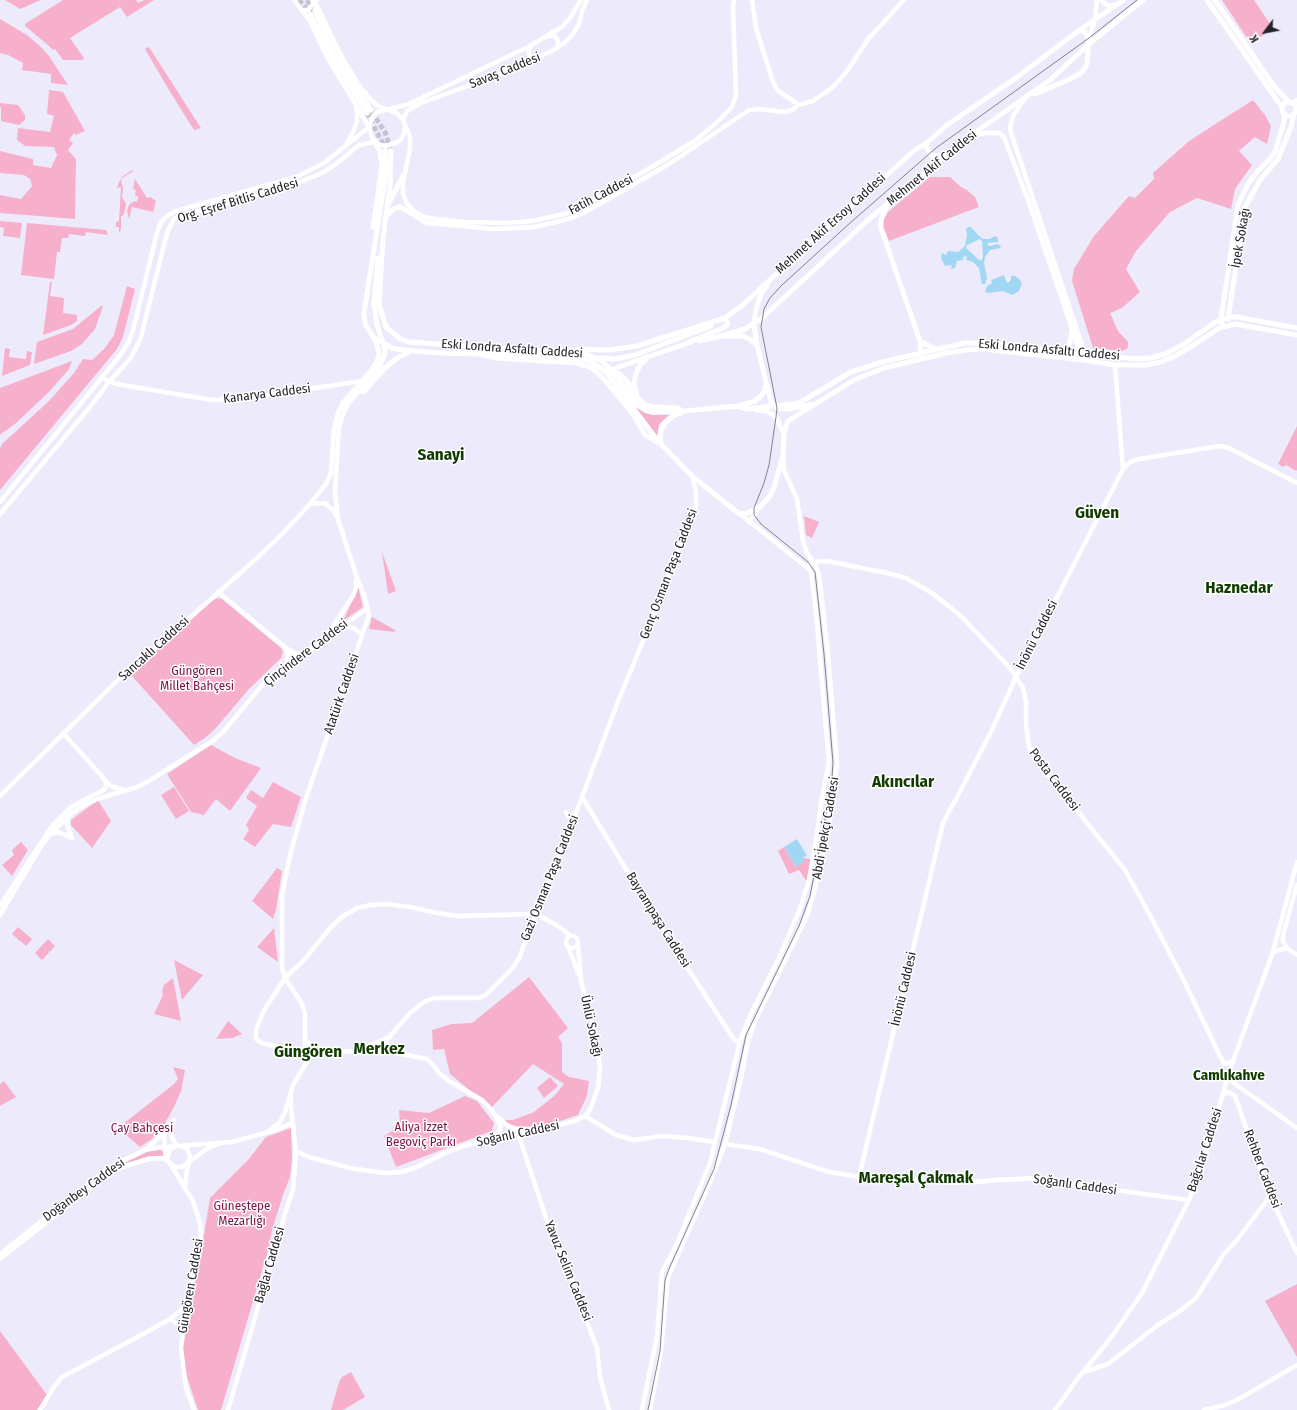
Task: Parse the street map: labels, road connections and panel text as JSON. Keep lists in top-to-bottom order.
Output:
{
  "streets": {
    "main road": [
      "Mehmet Akif Caddesi",
      "Mehmet Akif Ersoy Caddesi",
      "İpek Sokağı",
      "Eski Londra Asfaltı Caddesi"
    ],
    "street": [
      "Savaş Caddesi",
      "Fatih Caddesi",
      "Org. Eşref Bitlis Caddesi",
      "Kanarya Caddesi",
      "Genç Osman Paşa Caddesi",
      "İnönü Caddesi",
      "Sancaklı Caddesi",
      "Çinçindere Caddesi",
      "Atatürk Caddesi",
      "Posta Caddesi",
      "Abdi İpekçi Caddesi",
      "Gazi Osman Paşa Caddesi",
      "Bayrampaşa Caddesi",
      "Ünlü Sokağı",
      "Soğanlı Caddesi",
      "Bağcılar Caddesi",
      "Rehber Caddesi",
      "Doğanbey Caddesi",
      "Bağlar Caddesi",
      "Yavuz Selim Caddesi",
      "Güngören Caddesi"
    ]
  },
  "crossings": [
    ["Savaş Caddesi", "Fatih Caddesi"],
    ["Savaş Caddesi", "Org. Eşref Bitlis Caddesi"],
    ["Fatih Caddesi", "Org. Eşref Bitlis Caddesi"],
    ["Org. Eşref Bitlis Caddesi", "Kanarya Caddesi"],
    ["İpek Sokağı", "Eski Londra Asfaltı Caddesi"],
    ["Eski Londra Asfaltı Caddesi", "Genç Osman Paşa Caddesi"],
    ["Eski Londra Asfaltı Caddesi", "Abdi İpekçi Caddesi"],
    ["Genç Osman Paşa Caddesi", "Abdi İpekçi Caddesi"],
    ["Genç Osman Paşa Caddesi", "Gazi Osman Paşa Caddesi"],
    ["İnönü Caddesi", "Posta Caddesi"],
    ["İnönü Caddesi", "Soğanlı Caddesi"],
    ["Çinçindere Caddesi", "Atatürk Caddesi"],
    ["Posta Caddesi", "Abdi İpekçi Caddesi"],
    ["Posta Caddesi", "Bağcılar Caddesi"],
    ["Abdi İpekçi Caddesi", "Bayrampaşa Caddesi"],
    ["Abdi İpekçi Caddesi", "Soğanlı Caddesi"],
    ["Gazi Osman Paşa Caddesi", "Bayrampaşa Caddesi"],
    ["Ünlü Sokağı", "Soğanlı Caddesi"],
    ["Soğanlı Caddesi", "Bağcılar Caddesi"],
    ["Soğanlı Caddesi", "Bağlar Caddesi"],
    ["Soğanlı Caddesi", "Yavuz Selim Caddesi"],
    ["Bağcılar Caddesi", "Rehber Caddesi"],
    ["Doğanbey Caddesi", "Güngören Caddesi"]
  ],
  "districts": [
    "Sanayi",
    "Güven",
    "Haznedar",
    "Akıncılar",
    "Merkez",
    "Güngören",
    "Camlıkahve",
    "Mareşal Çakmak"
  ],
  "parks": [
    "Güngören Millet Bahçesi",
    "Aliya İzzet Begoviç Parkı",
    "Çay Bahçesi",
    "Güneştepe Mezarlığı"
  ],
  "north": "bottom left"
}
